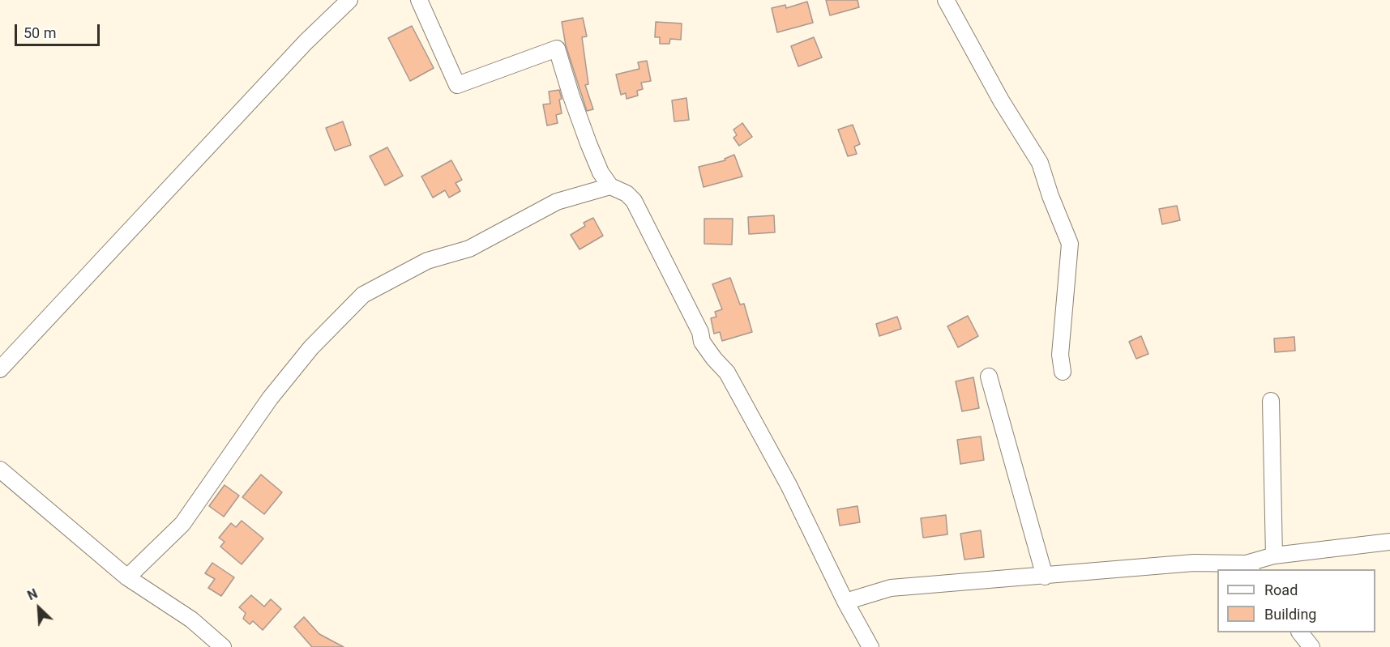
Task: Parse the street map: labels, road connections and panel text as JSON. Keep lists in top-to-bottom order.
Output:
{
  "legend": ["Road", "Building"],
  "scale_bar": "50 m",
  "north": "top left"
}
